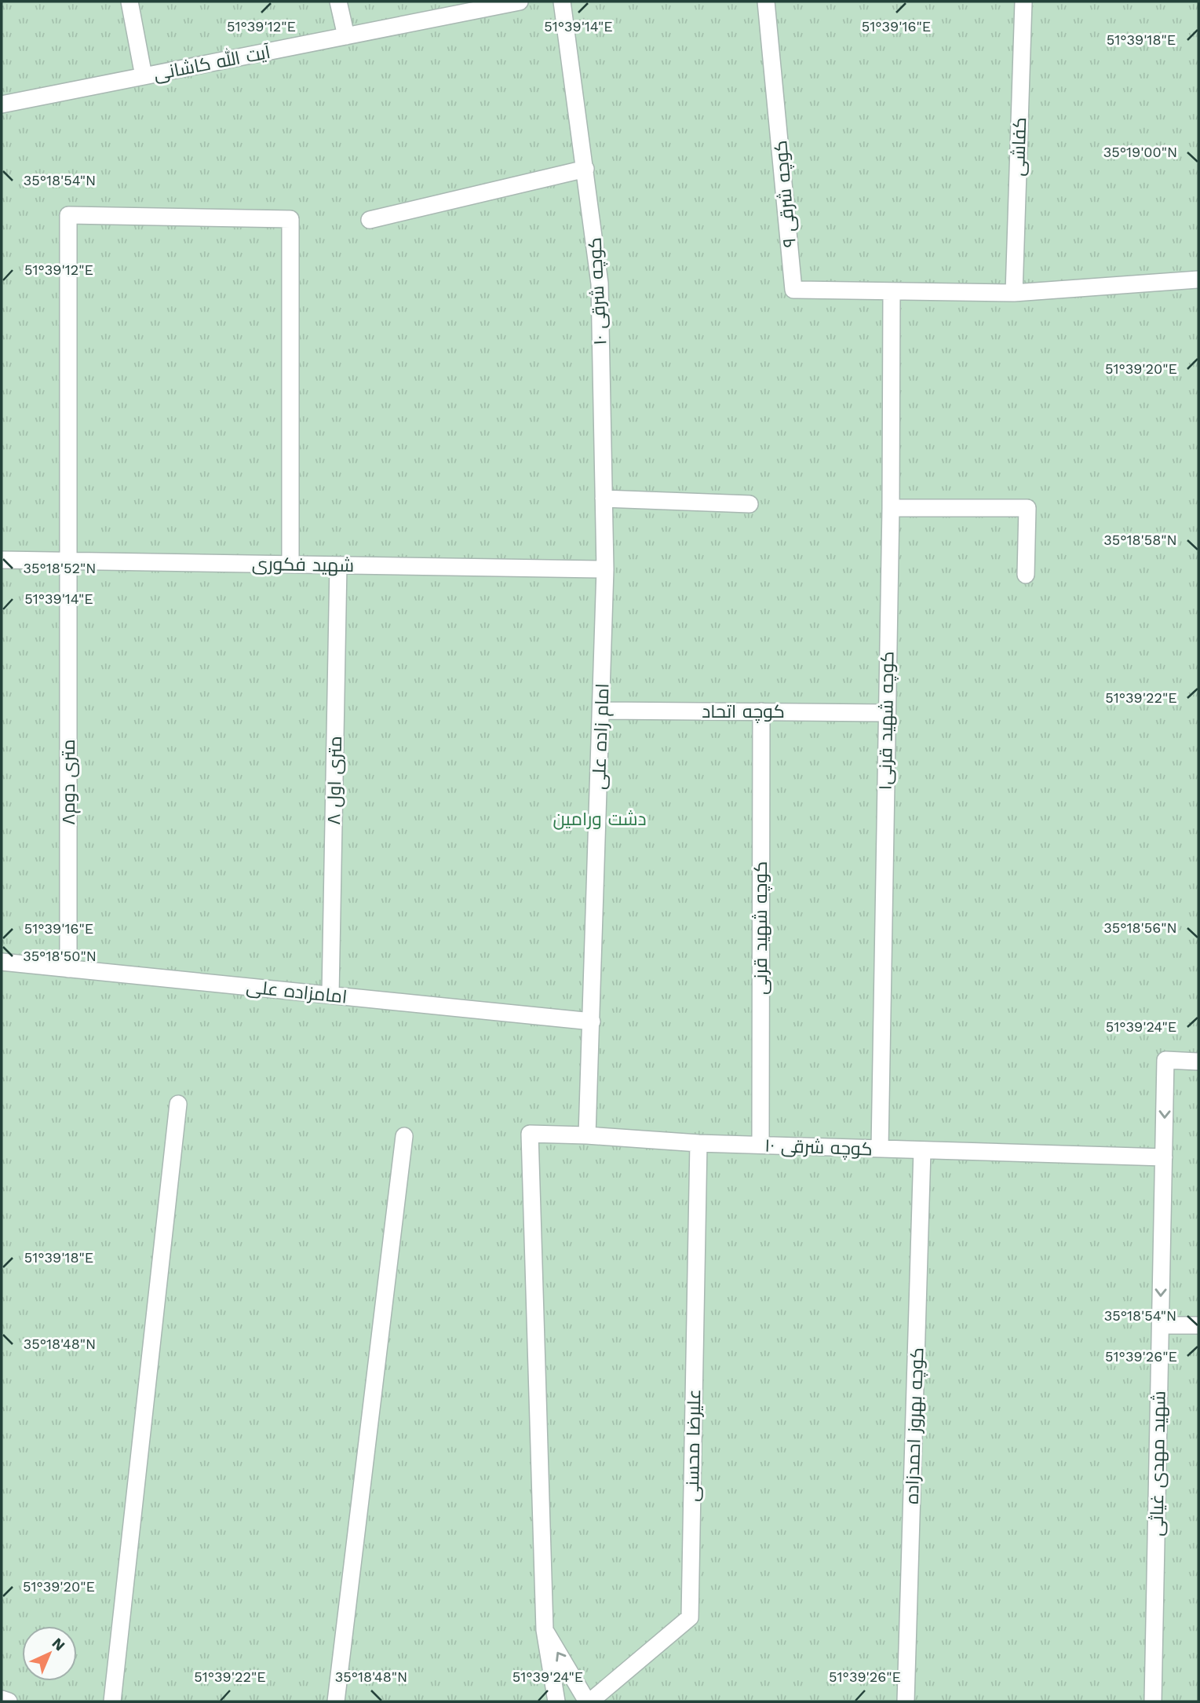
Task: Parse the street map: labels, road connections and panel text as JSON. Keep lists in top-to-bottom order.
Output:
{
  "streets": {
    "street": [
      "آیت الله کاشانی",
      "کفاشی",
      "کوچه شرقی ۹",
      "کوچه شرقی ۱۰",
      "شهید فکوری",
      "کوچه اتحاد",
      "کوچه شهید قرنی۱",
      "امام زاده علی",
      "۸ متری اول",
      "متری دوم۸",
      "کوچه شهید قرنی",
      "امامزاده علی",
      "کوچه بهروز احمدزاده",
      "علیرضا محسنی",
      "شهید مهدی غیاثی"
    ]
  },
  "crossings": [
    ["کوچه شرقی ۹", "کوچه شهید قرنی۱"],
    ["کوچه شرقی ۱۰", "شهید فکوری"],
    ["کوچه شرقی ۱۰", "کوچه شهید قرنی۱"],
    ["کوچه شرقی ۱۰", "امام زاده علی"],
    ["کوچه شرقی ۱۰", "کوچه شهید قرنی"],
    ["کوچه شرقی ۱۰", "کوچه بهروز احمدزاده"],
    ["کوچه شرقی ۱۰", "علیرضا محسنی"],
    ["کوچه شرقی ۱۰", "شهید مهدی غیاثی"],
    ["شهید فکوری", "امام زاده علی"],
    ["شهید فکوری", "۸ متری اول"],
    ["شهید فکوری", "متری دوم۸"],
    ["کوچه اتحاد", "کوچه شهید قرنی۱"],
    ["کوچه اتحاد", "امام زاده علی"],
    ["کوچه اتحاد", "کوچه شهید قرنی"],
    ["امام زاده علی", "امامزاده علی"],
    ["۸ متری اول", "امامزاده علی"],
    ["متری دوم۸", "امامزاده علی"]
  ],
  "one_way": ["شهید مهدی غیاثی"],
  "parks": ["دشت ورامین"],
  "north": "top right",
  "coordinates": [
    "51°39'12\"E",
    "51°39'14\"E",
    "51°39'16\"E",
    "51°39'18\"E",
    "35°19'00\"N",
    "35°18'54\"N",
    "51°39'20\"E",
    "35°18'58\"N",
    "35°18'52\"N",
    "51°39'22\"E",
    "35°18'56\"N",
    "35°18'50\"N",
    "51°39'24\"E",
    "35°18'48\"N",
    "51°39'26\"E"
  ]
}
